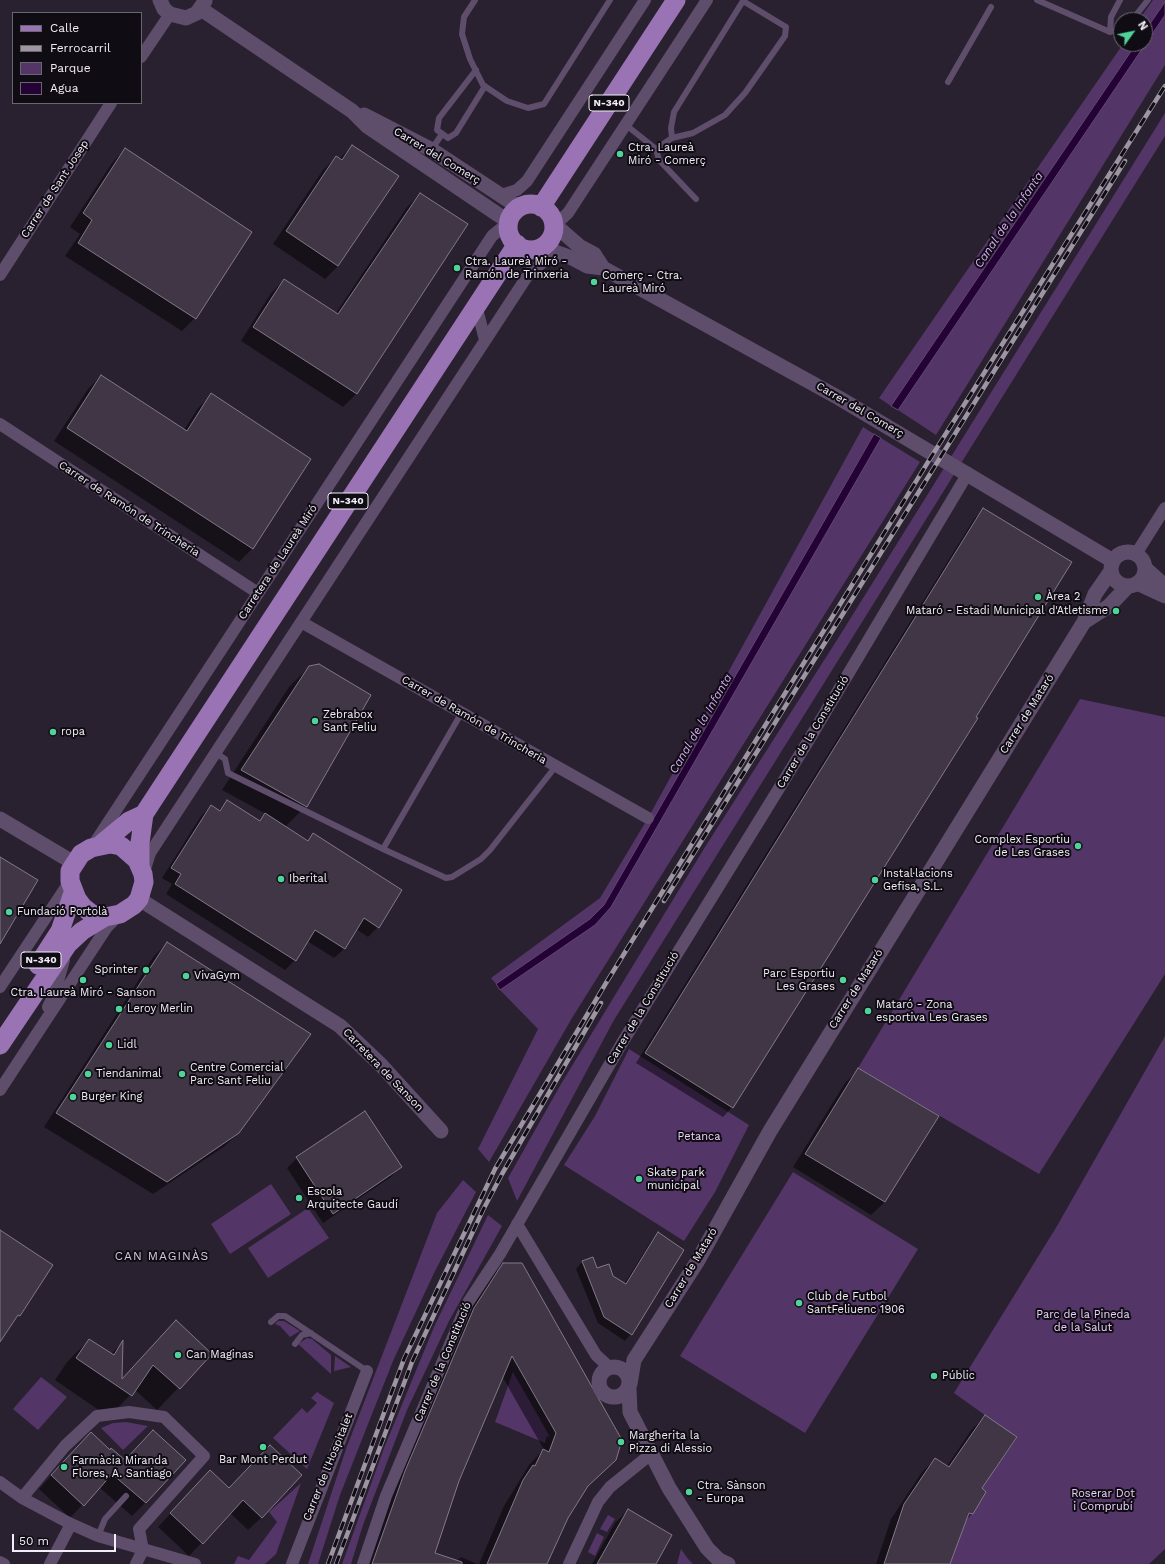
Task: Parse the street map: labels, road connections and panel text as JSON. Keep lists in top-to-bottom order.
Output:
{
  "streets": {
    "main road": ["N-340"],
    "street": [
      "Carrer del Comerç",
      "Carrer de Sant Josep",
      "Carrer de Ramón de Trincheria",
      "Carretera de Laureà Miró",
      "Carrer de Mataró",
      "Carrer de la Constitució",
      "Carretera de Sanson",
      "Carrer de l'Hospitalet"
    ]
  },
  "crossings": [
    ["N-340", "Carrer del Comerç"],
    ["N-340", "Carretera de Laureà Miró"],
    ["N-340", "Carretera de Sanson"],
    ["Carrer del Comerç", "Carretera de Laureà Miró"],
    ["Carrer del Comerç", "Carrer de Mataró"],
    ["Carrer del Comerç", "Carrer de la Constitució"],
    ["Carrer de Ramón de Trincheria", "Carretera de Laureà Miró"],
    ["Carretera de Laureà Miró", "Carretera de Sanson"]
  ],
  "districts": ["CAN MAGINÀS"],
  "water": ["Canal de la Infanta"],
  "parks": ["Petanca", "Parc de la Pineda de la Salut", "Roserar Dot i Comprubí"],
  "places": [
    "Ctra. Laureà Miró - Comerç",
    "Ctra. Laureà Miró - Ramón de Trinxeria",
    "Comerç - Ctra. Laureà Miró",
    "Àrea 2",
    "Mataró - Estadi Municipal d'Atletisme",
    "Zebrabox Sant Feliu",
    "ropa",
    "Complex Esportiu de Les Grases",
    "Iberital",
    "Instal·lacions Gefisa, S.L.",
    "Fundació Portolà",
    "Sprinter",
    "VivaGym",
    "Ctra. Laureà Miró - Sanson",
    "Parc Esportiu Les Grases",
    "Leroy Merlin",
    "Mataró - Zona esportiva Les Grases",
    "Lidl",
    "Tiendanimal",
    "Centre Comercial Parc Sant Feliu",
    "Burger King",
    "Skate park municipal",
    "Escola Arquitecte Gaudí",
    "Club de Futbol SantFeliuenc 1906",
    "Can Maginas",
    "Públic",
    "Margherita la Pizza di Alessio",
    "Bar Mont Perdut",
    "Farmàcia Miranda Flores, A. Santiago",
    "Ctra. Sànson - Europa"
  ],
  "legend": [
    "Calle",
    "Ferrocarril",
    "Parque",
    "Agua"
  ],
  "scale_bar": "50 m",
  "north": "top right"
}
